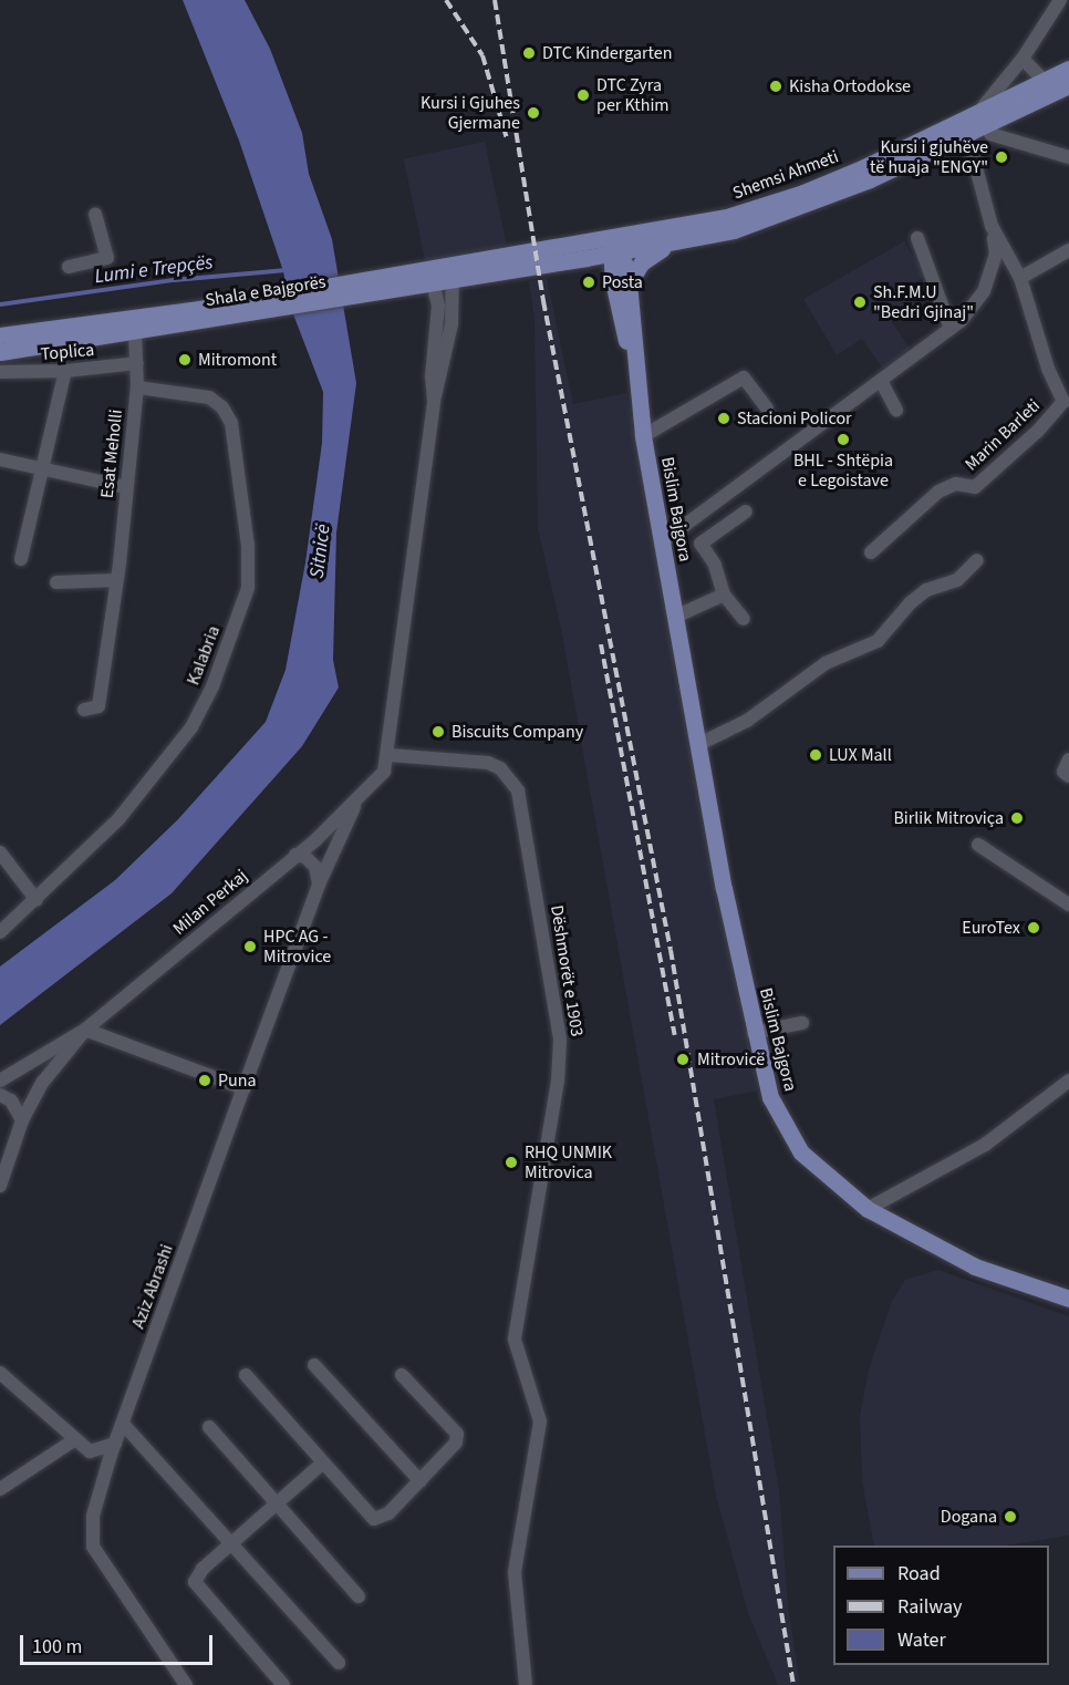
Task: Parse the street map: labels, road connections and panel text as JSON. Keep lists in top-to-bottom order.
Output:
{
  "streets": {
    "main road": ["Shemsi Ahmeti", "Shala e Bajgorës", "Bislim Bajgora"],
    "street": [
      "Toplica",
      "Marin Barleti",
      "Esat Meholli",
      "Kalabria",
      "Milan Perkaj",
      "Dëshmorët e 1903",
      "Aziz Abrashi"
    ]
  },
  "crossings": [
    ["Shemsi Ahmeti", "Shala e Bajgorës"],
    ["Shemsi Ahmeti", "Bislim Bajgora"],
    ["Shala e Bajgorës", "Esat Meholli"],
    ["Toplica", "Esat Meholli"],
    ["Esat Meholli", "Kalabria"],
    ["Milan Perkaj", "Aziz Abrashi"],
    ["Dëshmorët e 1903", "Aziz Abrashi"]
  ],
  "water": ["Lumi e Trepçës", "Sitnicë"],
  "places": [
    "DTC Kindergarten",
    "Kisha Ortodokse",
    "DTC Zyra per Kthim",
    "Kursi i Gjuhes Gjermane",
    "Kursi i gjuhëve të huaja \"ENGY\"",
    "Posta",
    "Sh.F.M.U \"Bedri Gjinaj\"",
    "Mitromont",
    "Stacioni Policor",
    "BHL - Shtëpia e Legoistave",
    "Biscuits Company",
    "LUX Mall",
    "Birlik Mitroviça",
    "EuroTex",
    "HPC AG - Mitrovice",
    "Mitrovicë",
    "Puna",
    "RHQ UNMIK Mitrovica",
    "Dogana"
  ],
  "legend": ["Road", "Railway", "Water"],
  "scale_bar": "100 m"
}
